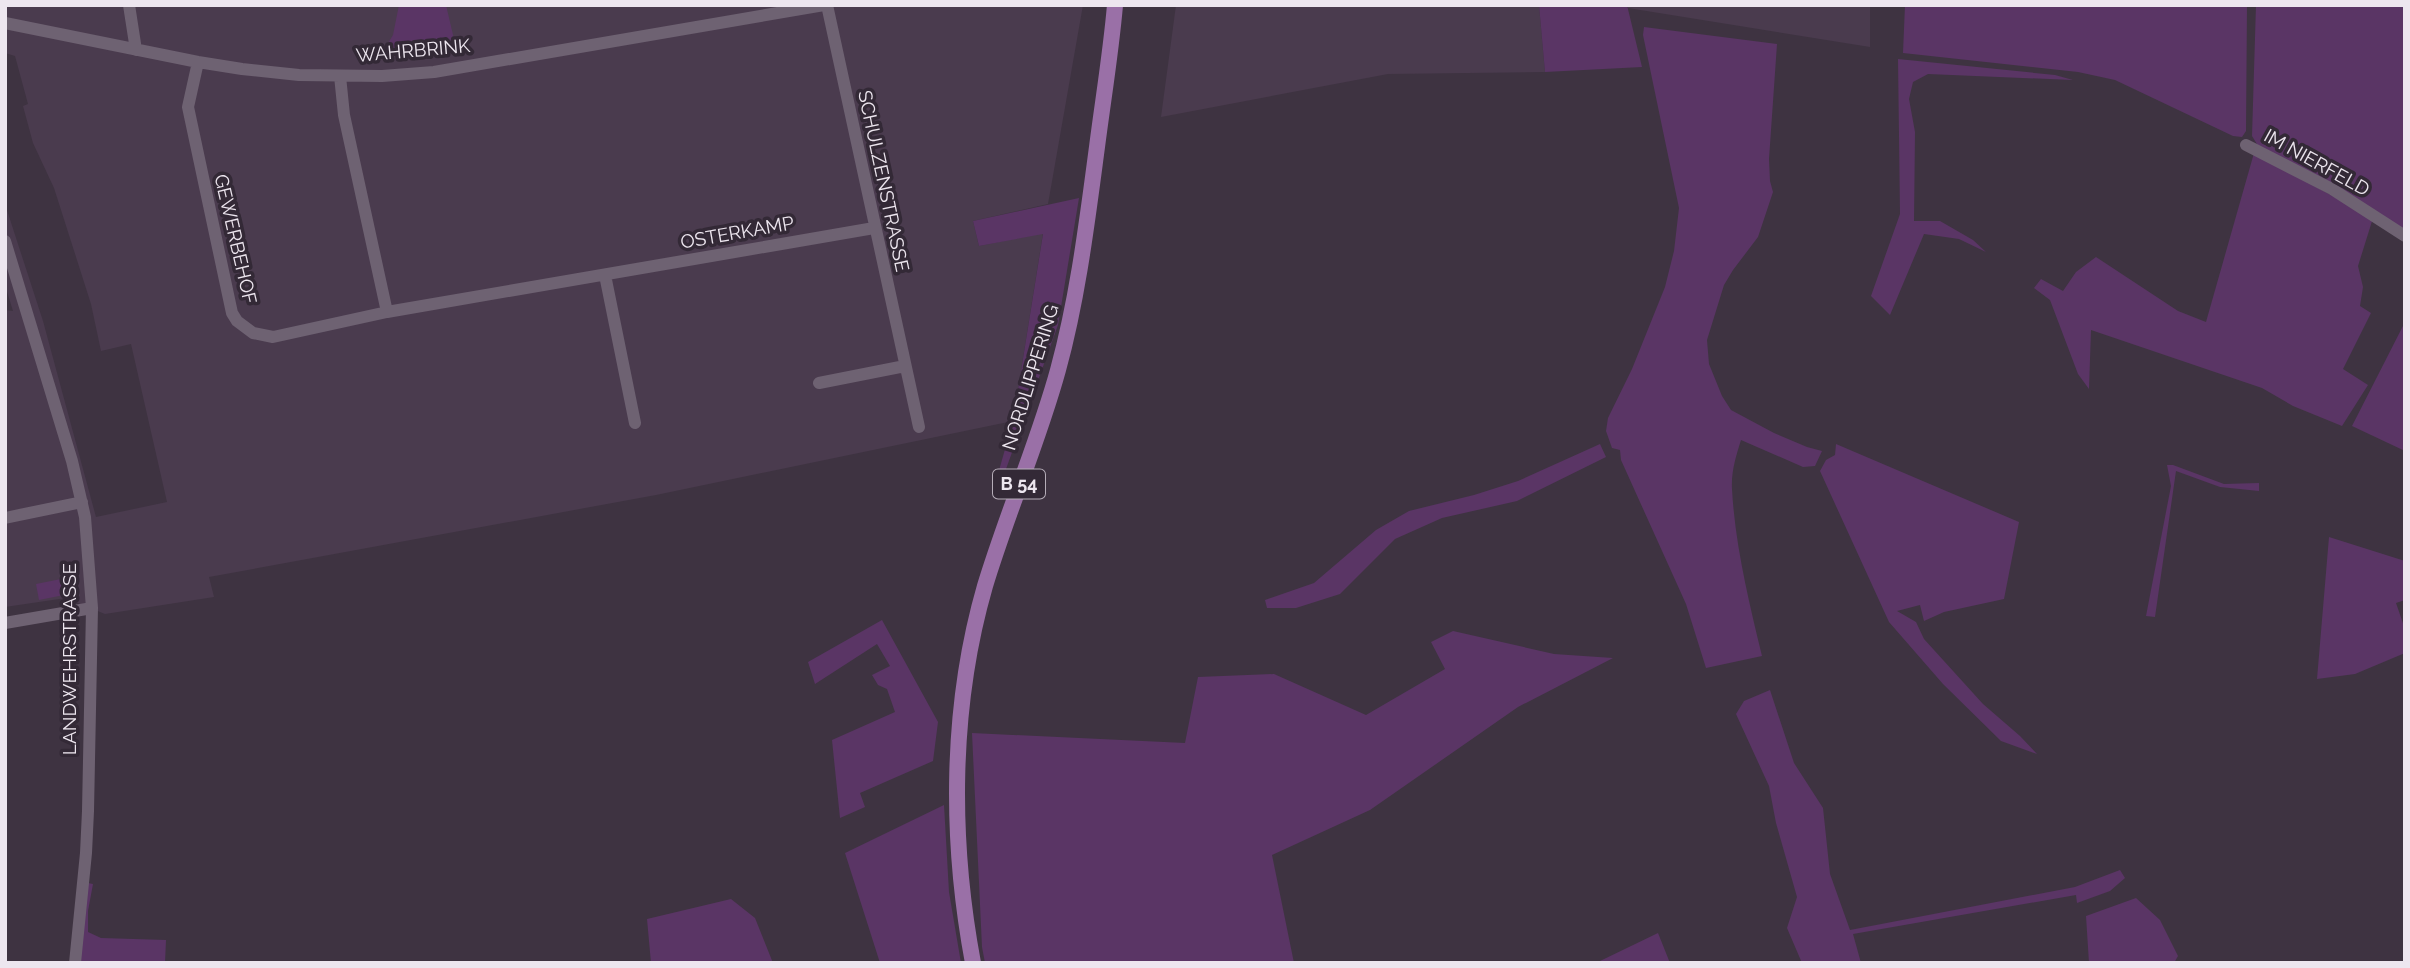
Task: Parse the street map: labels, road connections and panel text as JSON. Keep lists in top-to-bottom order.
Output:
{
  "streets": {
    "main road": ["NORDLIPPERING", "B 54"],
    "street": [
      "WAHRBRINK",
      "IM NIERFELD",
      "SCHULZENSTRASSE",
      "OSTERKAMP",
      "GEWERBEHOF",
      "LANDWEHRSTRASSE"
    ]
  },
  "crossings": [
    ["WAHRBRINK", "SCHULZENSTRASSE"],
    ["WAHRBRINK", "GEWERBEHOF"],
    ["SCHULZENSTRASSE", "OSTERKAMP"],
    ["OSTERKAMP", "GEWERBEHOF"]
  ]
}
